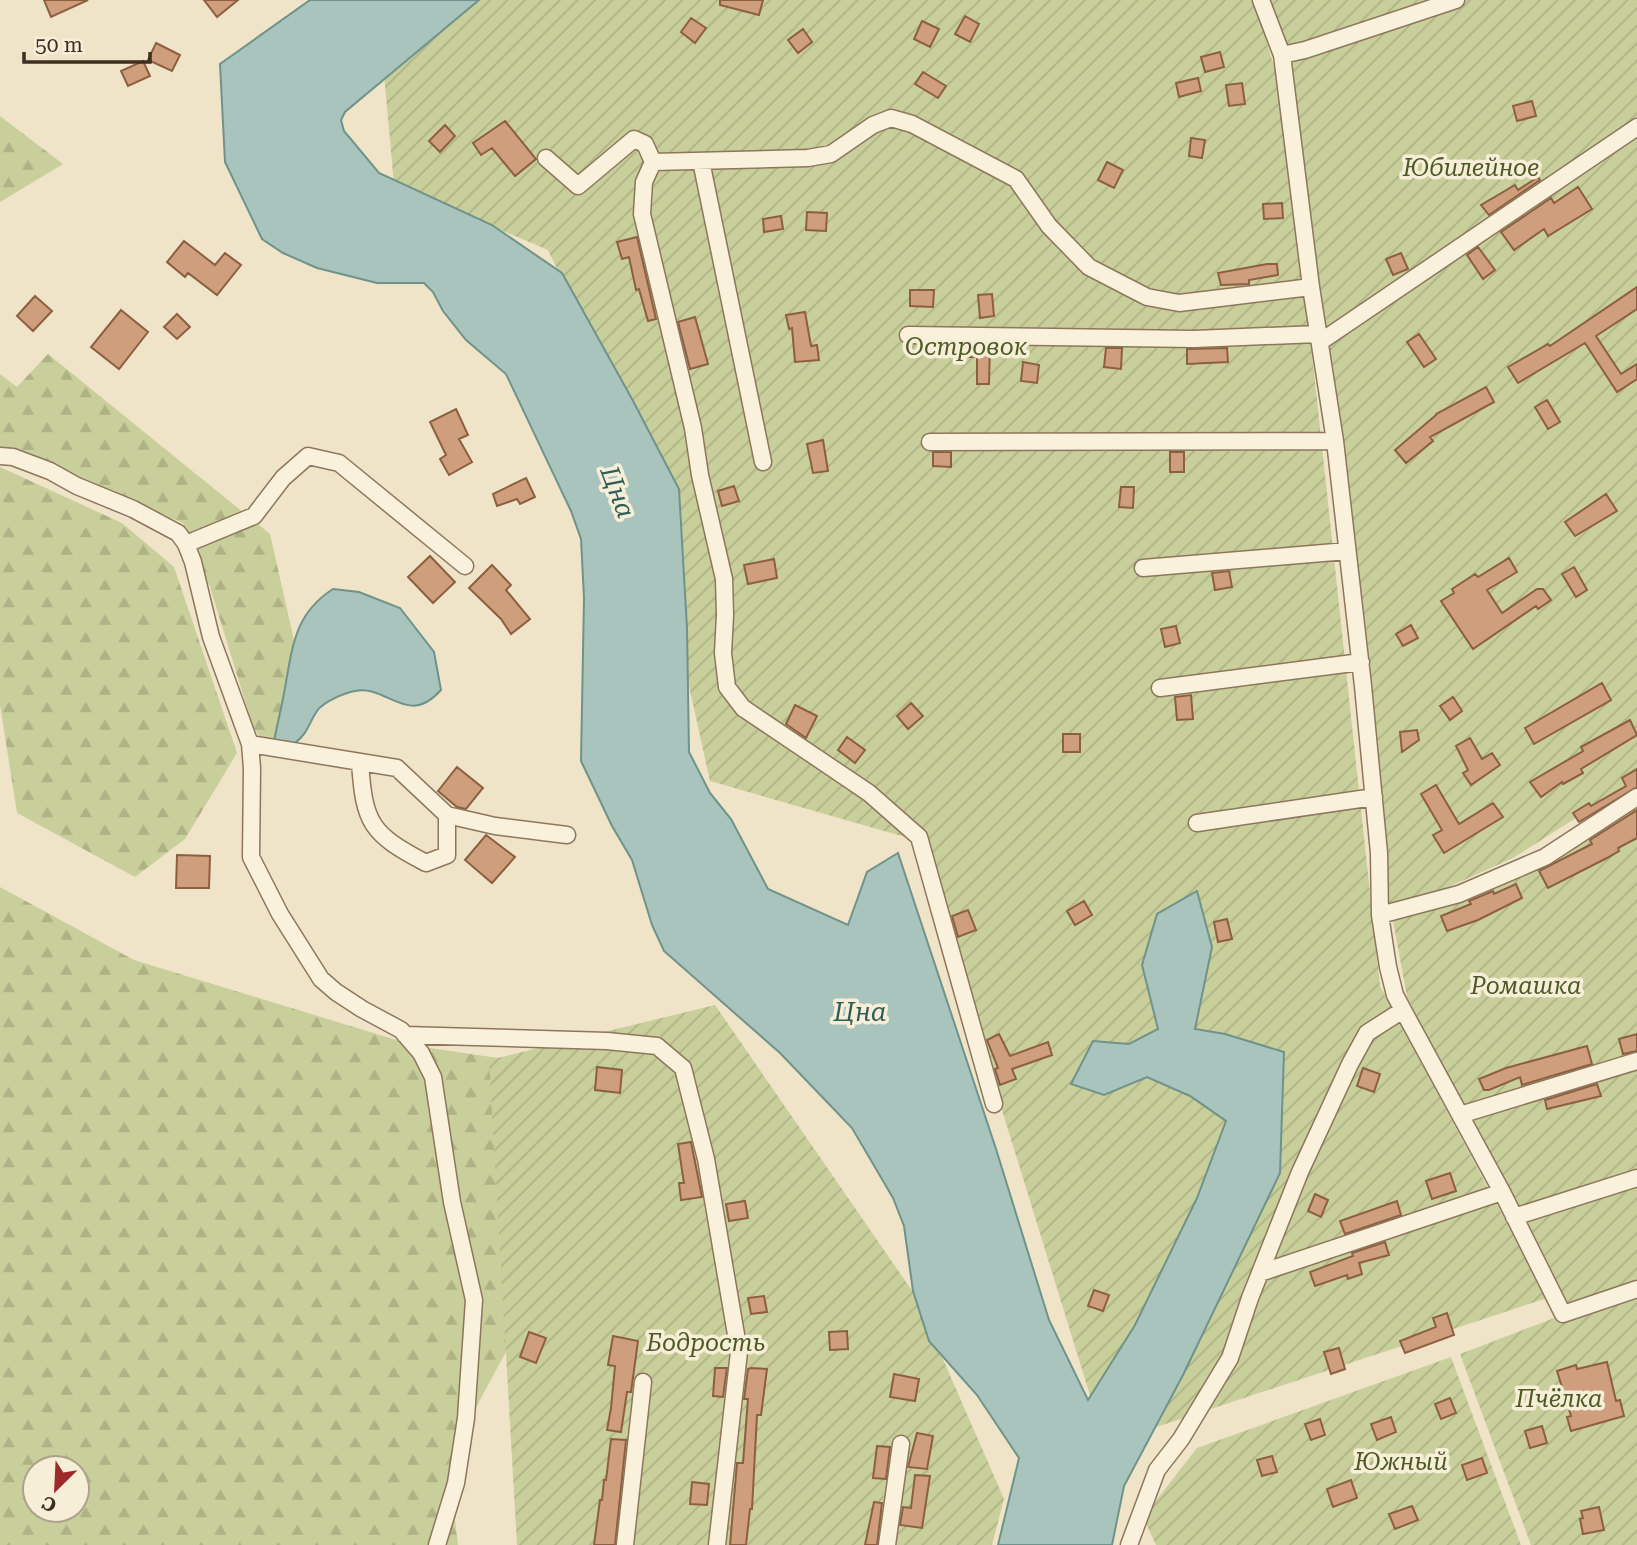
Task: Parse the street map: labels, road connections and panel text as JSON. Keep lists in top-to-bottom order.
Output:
{
  "water": ["Цна"],
  "parks": [
    "Юбилейное",
    "Островок",
    "Ромашка",
    "Бодрость",
    "Пчёлка",
    "Южный"
  ],
  "scale_bar": "50 m",
  "north": "bottom left"
}
